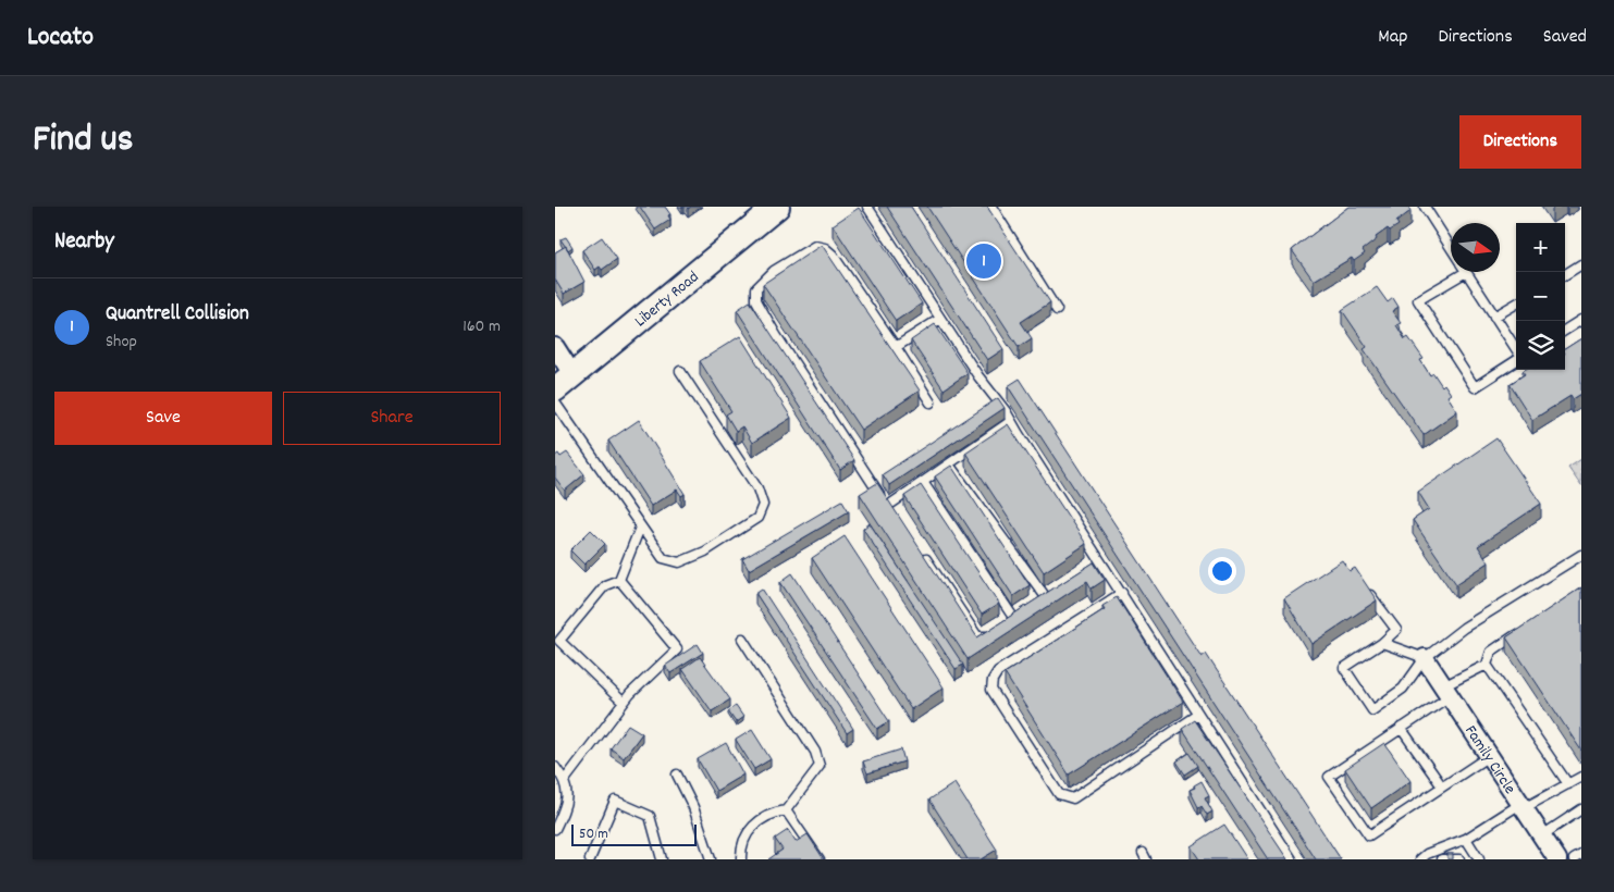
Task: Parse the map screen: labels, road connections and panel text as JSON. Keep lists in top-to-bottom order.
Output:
{
  "streets": {
    "main road": ["Liberty Road"],
    "street": ["Family Circle"]
  },
  "scale_bar": "50 m",
  "north": "right",
  "page": {
    "header": "Locato",
    "nav": ["Map", "Directions", "Saved"],
    "title": "Find us",
    "buttons": [
      "Directions",
      ["Save", "Share"]
    ],
    "heading": "Nearby",
    "map_buttons": ["+", "−"],
    "pins": "1",
    "list": [
      {
        "mark": "1",
        "name": "Quantrell Collision",
        "note": "Shop",
        "value": "160 m"
      }
    ],
    "scale": "50 m"
  }
}
